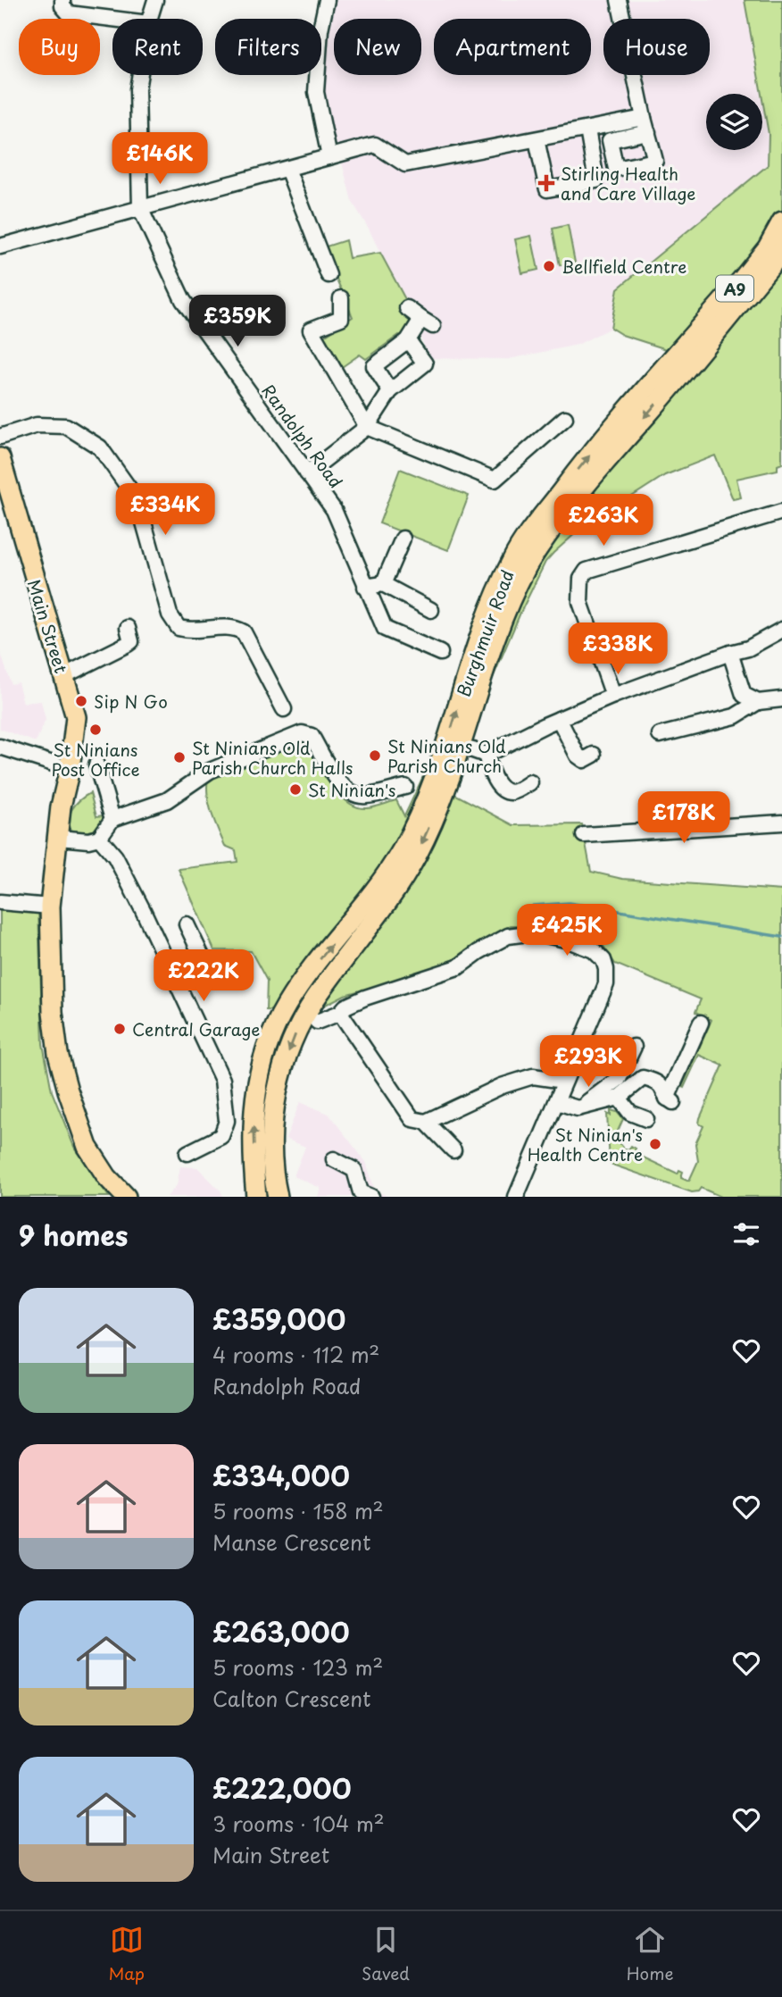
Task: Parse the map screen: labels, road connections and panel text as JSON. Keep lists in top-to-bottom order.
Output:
{
  "streets": {
    "main road": ["A9", "Main Street", "Burghmuir Road"],
    "street": ["Randolph Road"]
  },
  "places": {
    "health": ["Stirling Health and Care Village"],
    "other": [
      "Bellfield Centre",
      "Sip N Go",
      "St Ninians Post Office",
      "St Ninians Old Parish Church",
      "St Ninians Old Parish Church Halls",
      "St Ninian's",
      "Central Garage",
      "St Ninian's Health Centre"
    ]
  },
  "page": {
    "chip": [
      "Buy",
      "Rent",
      "Filters",
      "New",
      "Apartment",
      "House"
    ],
    "price": [
      "£146K",
      "£359K",
      "£334K",
      "£263K",
      "£338K",
      "£178K",
      "£425K",
      "£222K",
      "£293K"
    ],
    "heading": "9 homes",
    "list": [
      {
        "name": "£359,000",
        "note": "4 rooms · 112 m² · Randolph Road"
      },
      {
        "name": "£334,000",
        "note": "5 rooms · 158 m² · Manse Crescent"
      },
      {
        "name": "£263,000",
        "note": "5 rooms · 123 m² · Calton Crescent"
      },
      {
        "name": "£222,000",
        "note": "3 rooms · 104 m² · Main Street"
      }
    ],
    "tabs": ["Map", "Saved", "Home"]
  }
}
